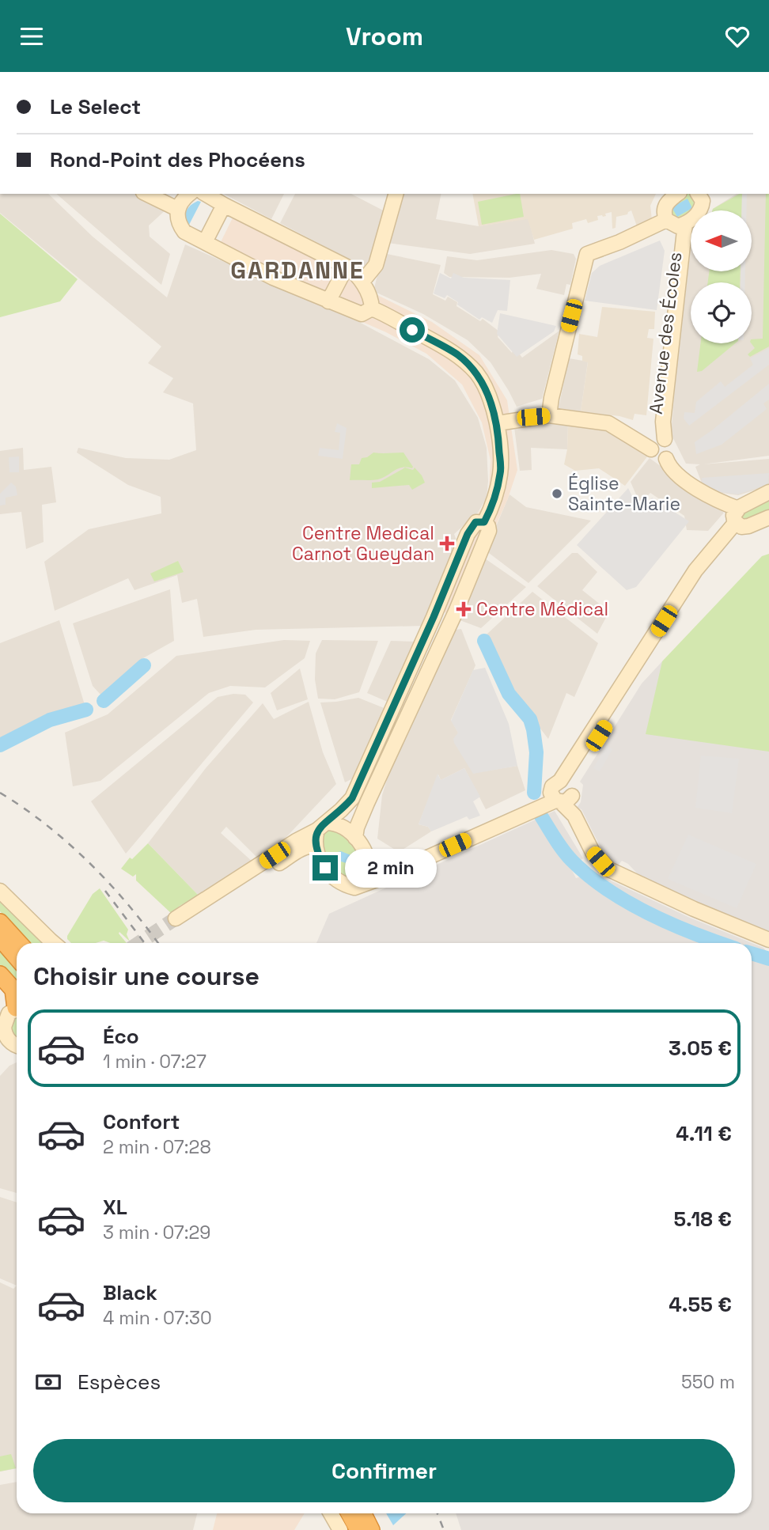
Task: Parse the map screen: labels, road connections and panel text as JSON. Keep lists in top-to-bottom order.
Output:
{
  "streets": {
    "main road": ["Avenue des Écoles"]
  },
  "districts": ["GARDANNE"],
  "places": {
    "other": ["Église Sainte-Marie"],
    "health": ["Centre Medical Carnot Gueydan", "Centre Médical"]
  },
  "north": "left",
  "page": {
    "header": "Vroom",
    "banner": ["Le Select", "Rond-Point des Phocéens"],
    "bubble": "2 min",
    "heading": "Choisir une course",
    "list": [
      {
        "name": "Éco",
        "note": "1 min · 07:27",
        "value": "3.05 €"
      },
      {
        "name": "Confort",
        "note": "2 min · 07:28",
        "value": "4.11 €"
      },
      {
        "name": "XL",
        "note": "3 min · 07:29",
        "value": "5.18 €"
      },
      {
        "name": "Black",
        "note": "4 min · 07:30",
        "value": "4.55 €"
      }
    ],
    "pay": ["Espèces", "550 m"],
    "buttons": "Confirmer"
  }
}
